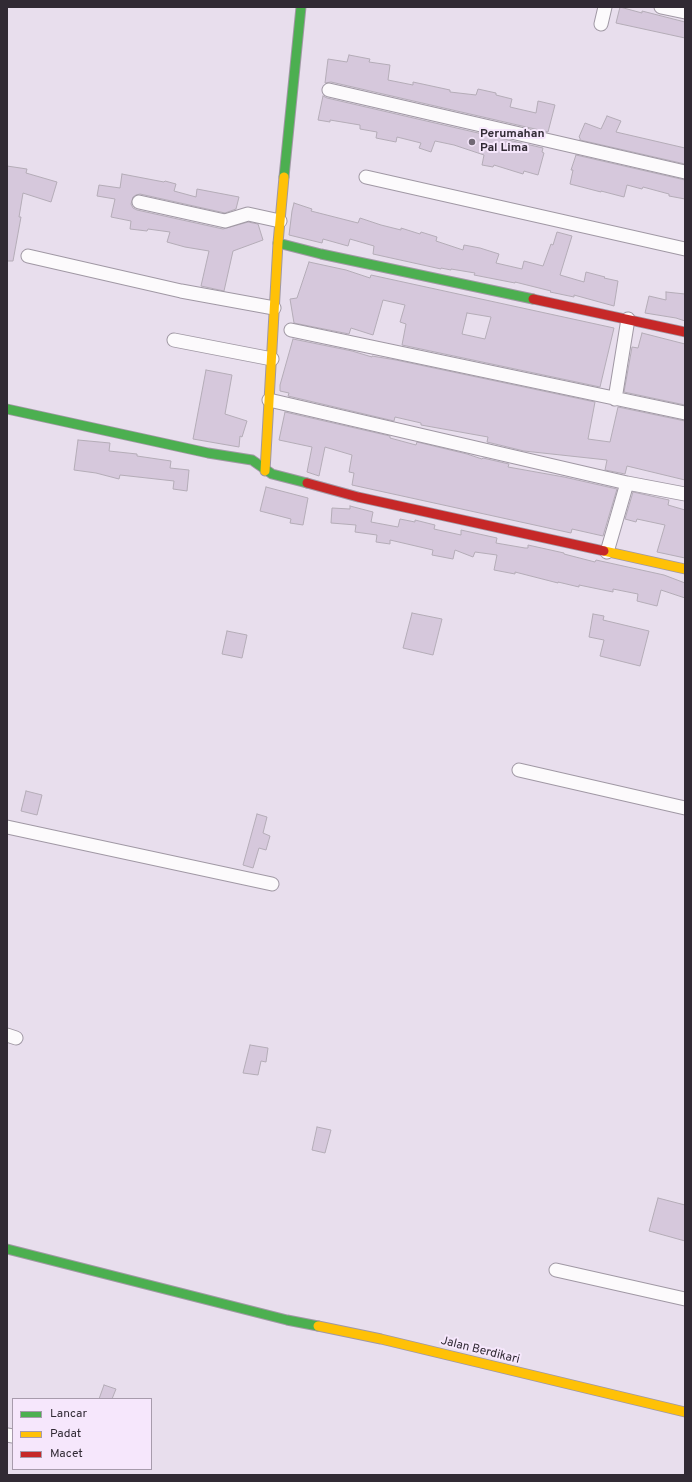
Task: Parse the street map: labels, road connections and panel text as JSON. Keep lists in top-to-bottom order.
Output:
{
  "streets": {
    "street": ["Jalan Berdikari"]
  },
  "places": ["Perumahan Pal Lima"],
  "legend": ["Lancar", "Padat", "Macet"]
}
